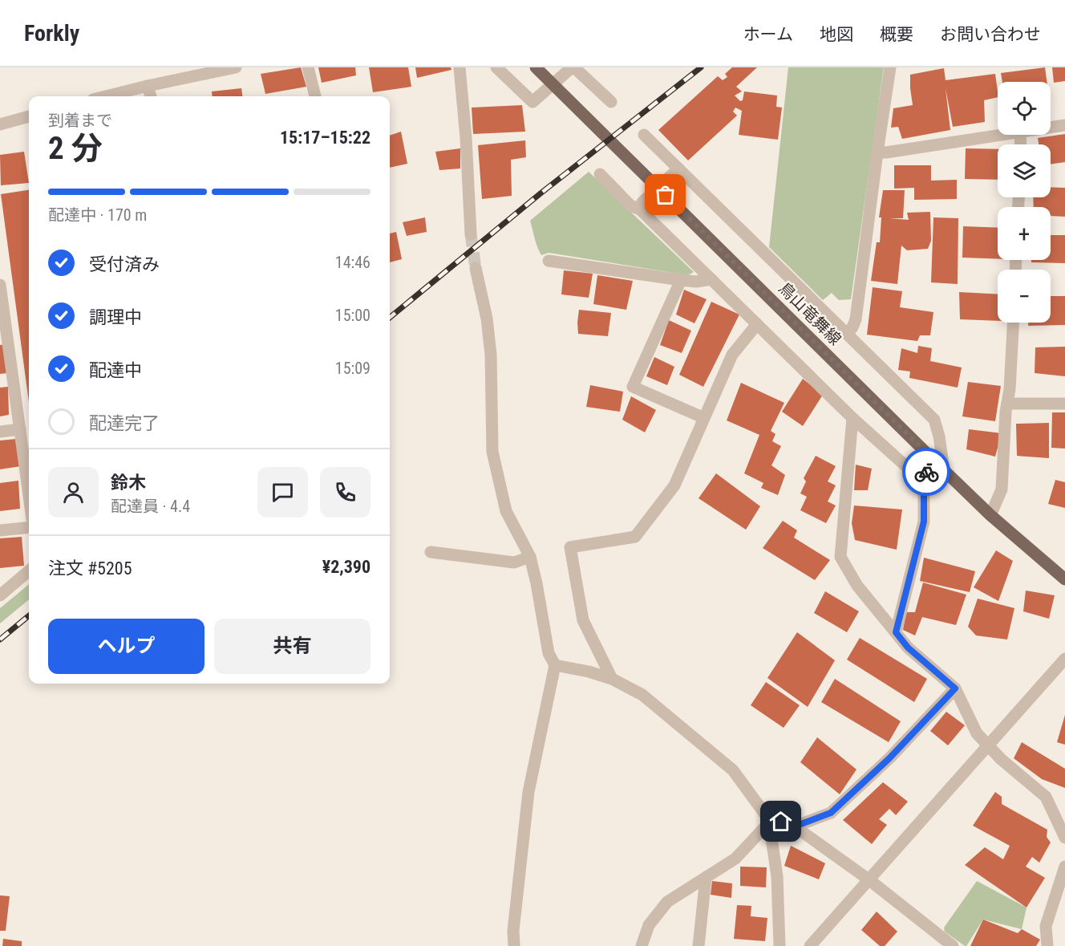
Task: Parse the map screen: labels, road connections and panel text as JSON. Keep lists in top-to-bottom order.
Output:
{
  "streets": {
    "main road": ["鳥山竜舞線"]
  },
  "page": {
    "header": "Forkly",
    "nav": [
      "ホーム",
      "地図",
      "概要",
      "お問い合わせ"
    ],
    "map_buttons": ["+", "−"],
    "heading": ["2 分", "到着まで", "15:17–15:22"],
    "panel": [
      "鈴木",
      "配達員 · 4.4",
      "注文 #5205",
      "¥2,390"
    ],
    "bar": "配達中 · 170 m",
    "list": [
      ["受付済み", "14:46"],
      ["調理中", "15:00"],
      ["配達中", "15:09"],
      "配達完了"
    ],
    "buttons": ["ヘルプ", "共有"]
  }
}
